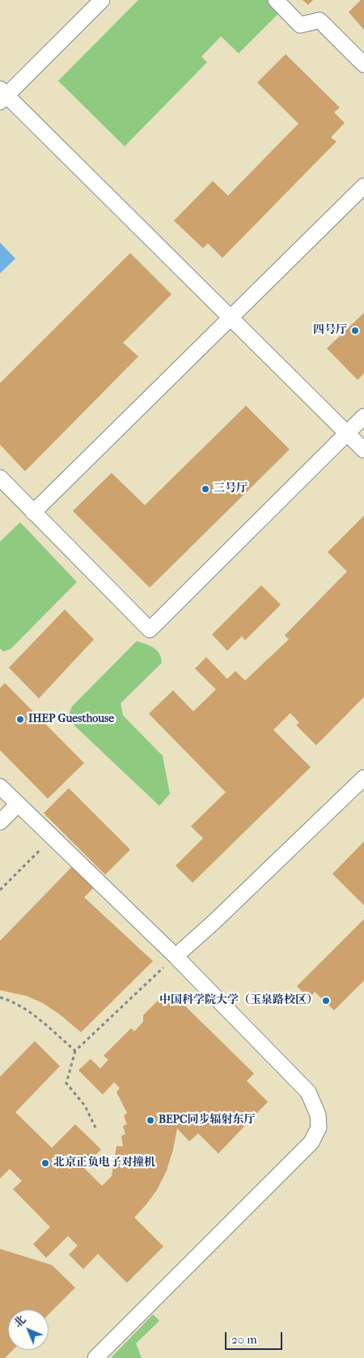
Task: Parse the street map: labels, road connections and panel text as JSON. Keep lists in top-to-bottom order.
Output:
{
  "places": [
    "四号厅",
    "三号厅",
    "IHEP Guesthouse",
    "中国科学院大学（玉泉路校区）",
    "BEPC同步辐射东厅",
    "北京正负电子对撞机"
  ],
  "scale_bar": "20 m",
  "north": "top left"
}
